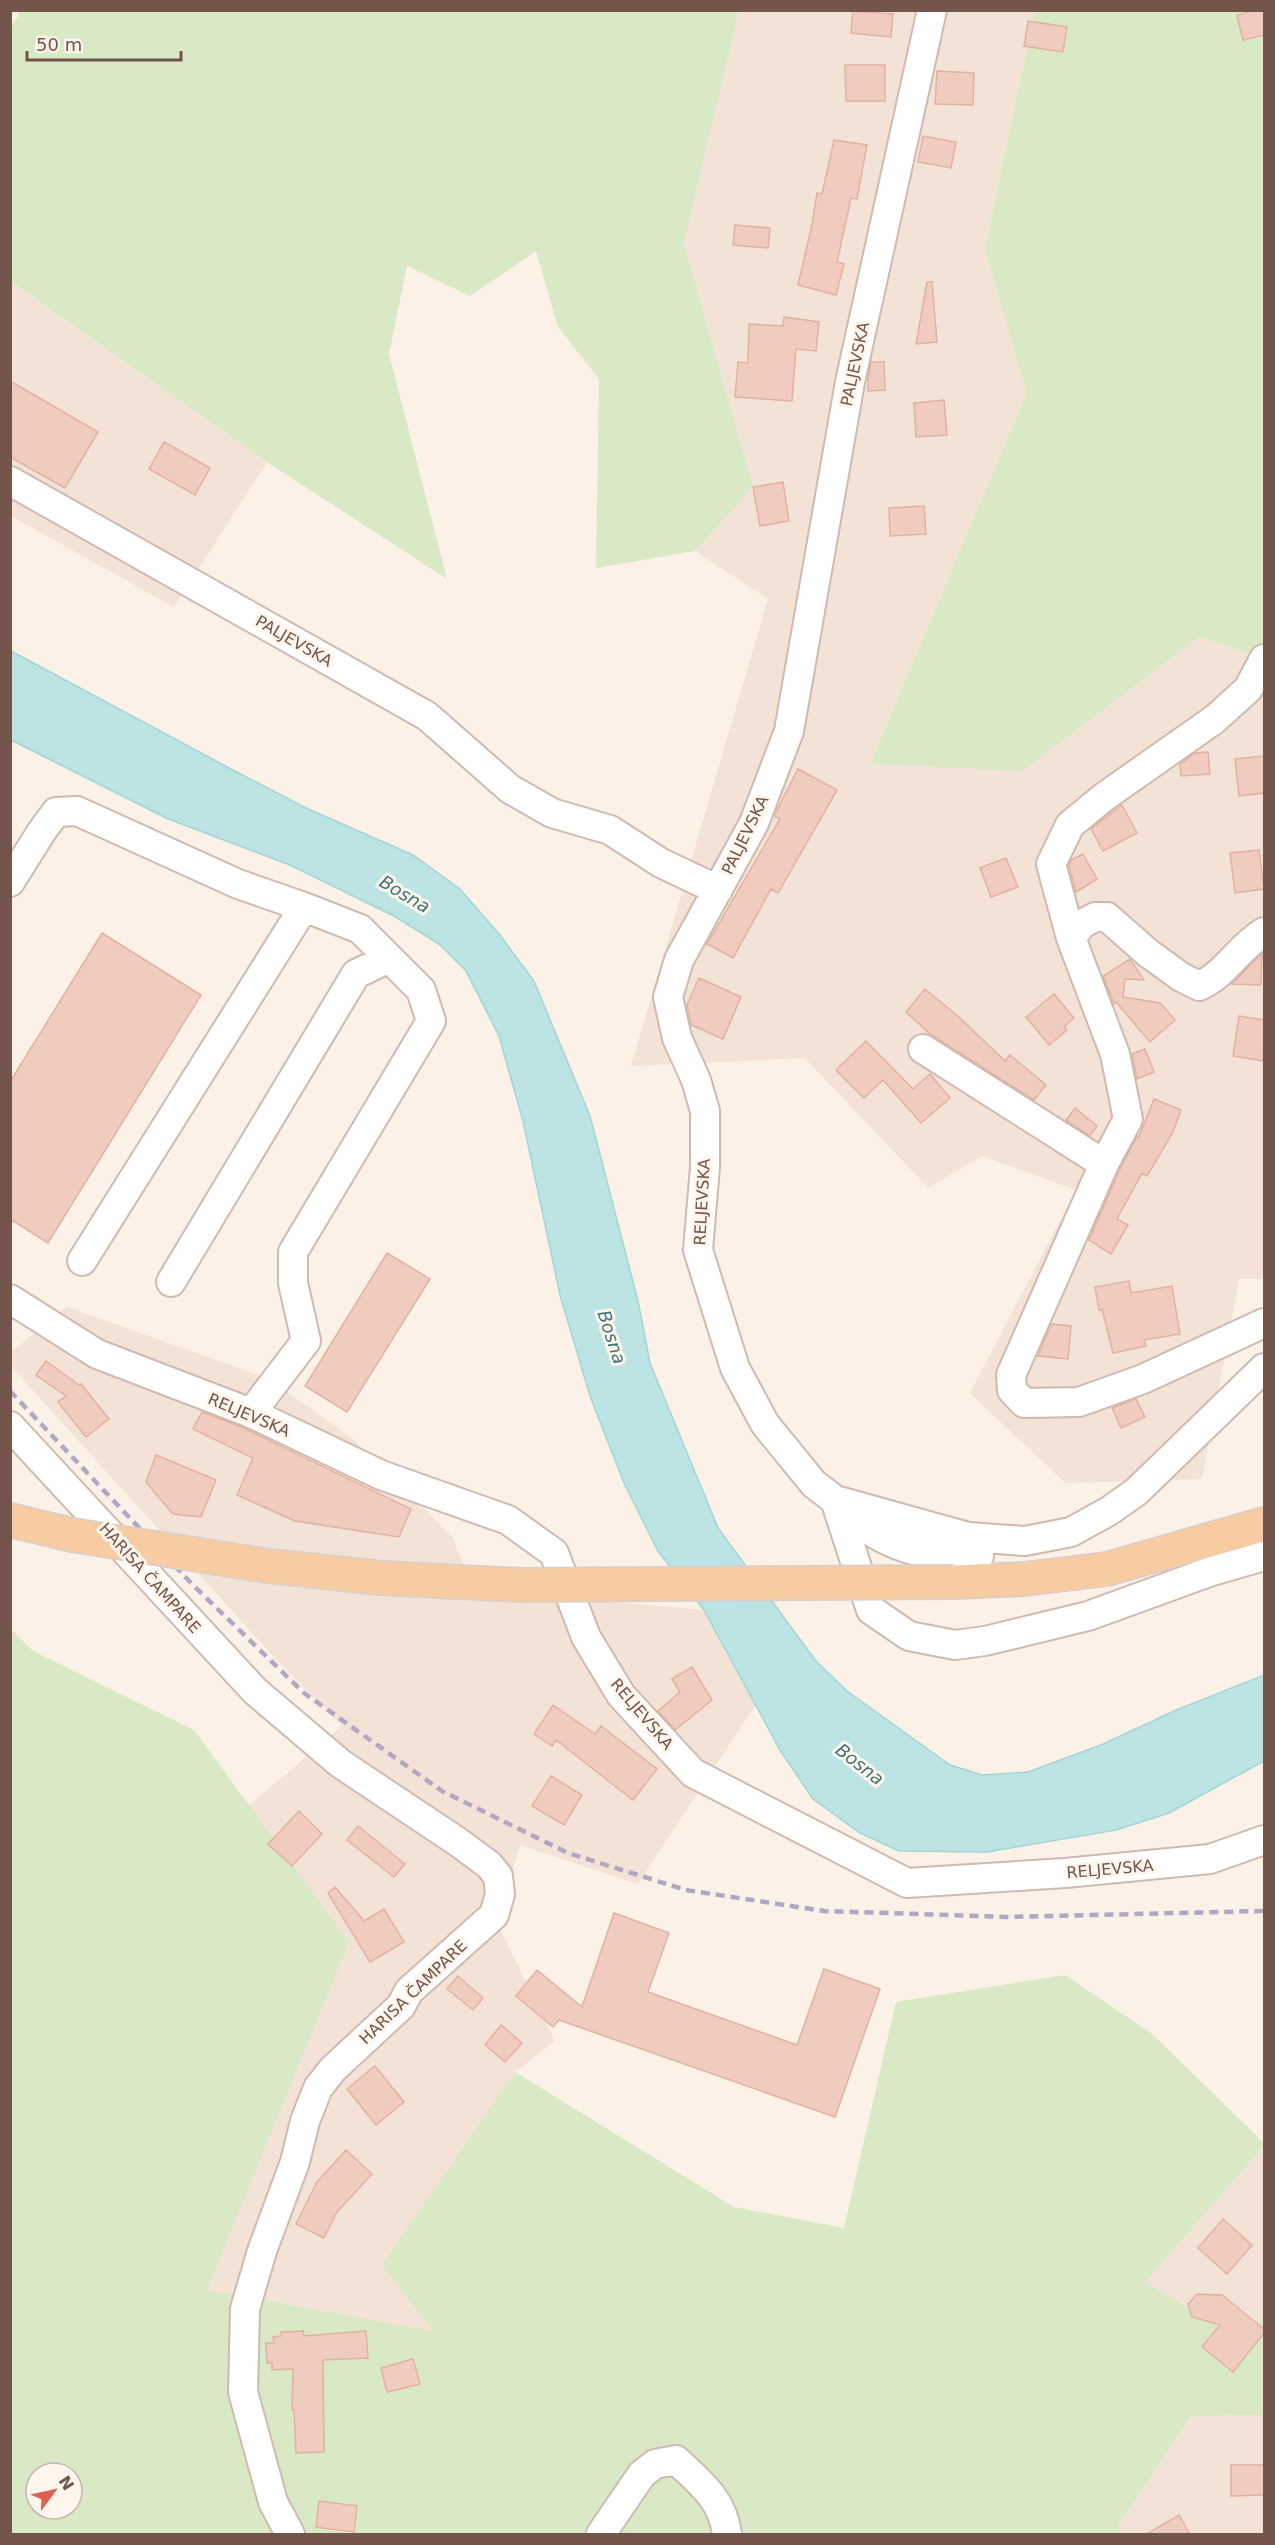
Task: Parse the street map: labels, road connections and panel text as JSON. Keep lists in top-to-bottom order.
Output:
{
  "streets": {
    "street": ["PALJEVSKA", "RELJEVSKA", "HARISA ČAMPARE"]
  },
  "crossings": [
    ["PALJEVSKA", "RELJEVSKA"]
  ],
  "water": ["Bosna"],
  "scale_bar": "50 m",
  "north": "top right"
}
